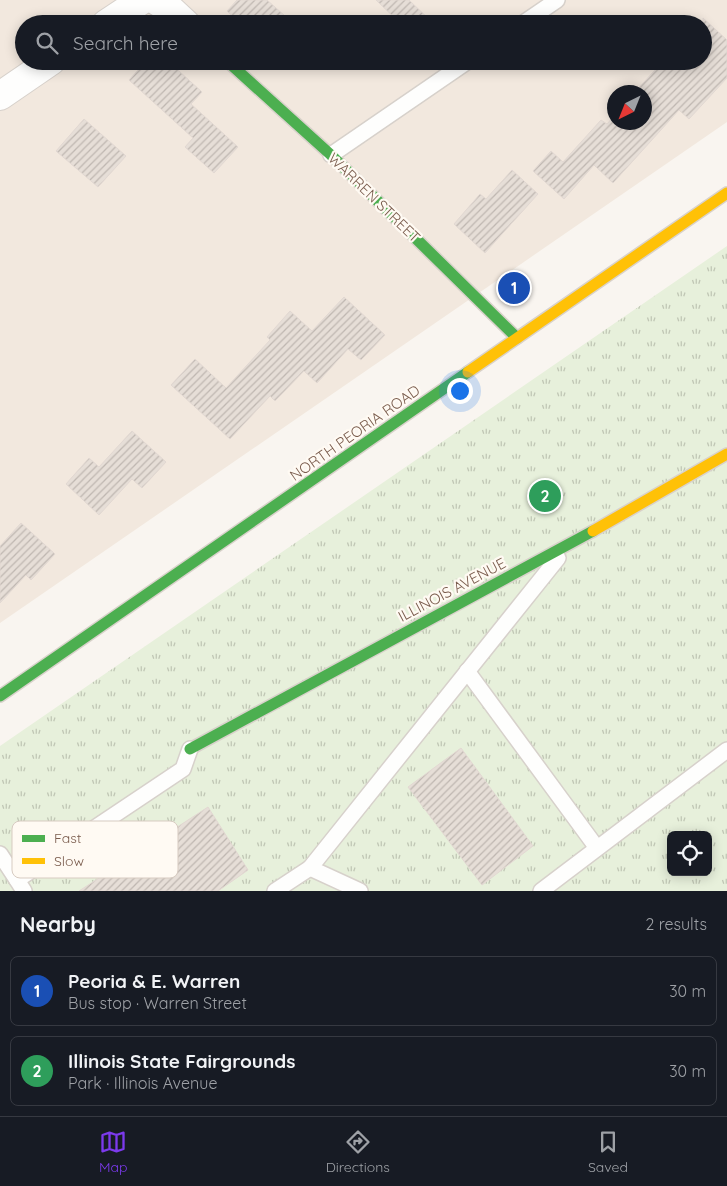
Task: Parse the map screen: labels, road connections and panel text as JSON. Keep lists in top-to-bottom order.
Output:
{
  "streets": {
    "street": ["WARREN STREET", "NORTH PEORIA ROAD", "ILLINOIS AVENUE"]
  },
  "crossings": [
    ["WARREN STREET", "NORTH PEORIA ROAD"]
  ],
  "legend": ["Fast", "Slow"],
  "north": "bottom left",
  "page": {
    "search": "Search here",
    "pins": ["1", "2"],
    "heading": ["Nearby", "2 results"],
    "list": [
      {
        "mark": "1",
        "name": "Peoria & E. Warren",
        "note": "Bus stop · Warren Street",
        "value": "30 m"
      },
      {
        "mark": "2",
        "name": "Illinois State Fairgrounds",
        "note": "Park · Illinois Avenue",
        "value": "30 m"
      }
    ],
    "nav": ["Map", "Directions", "Saved"]
  }
}
